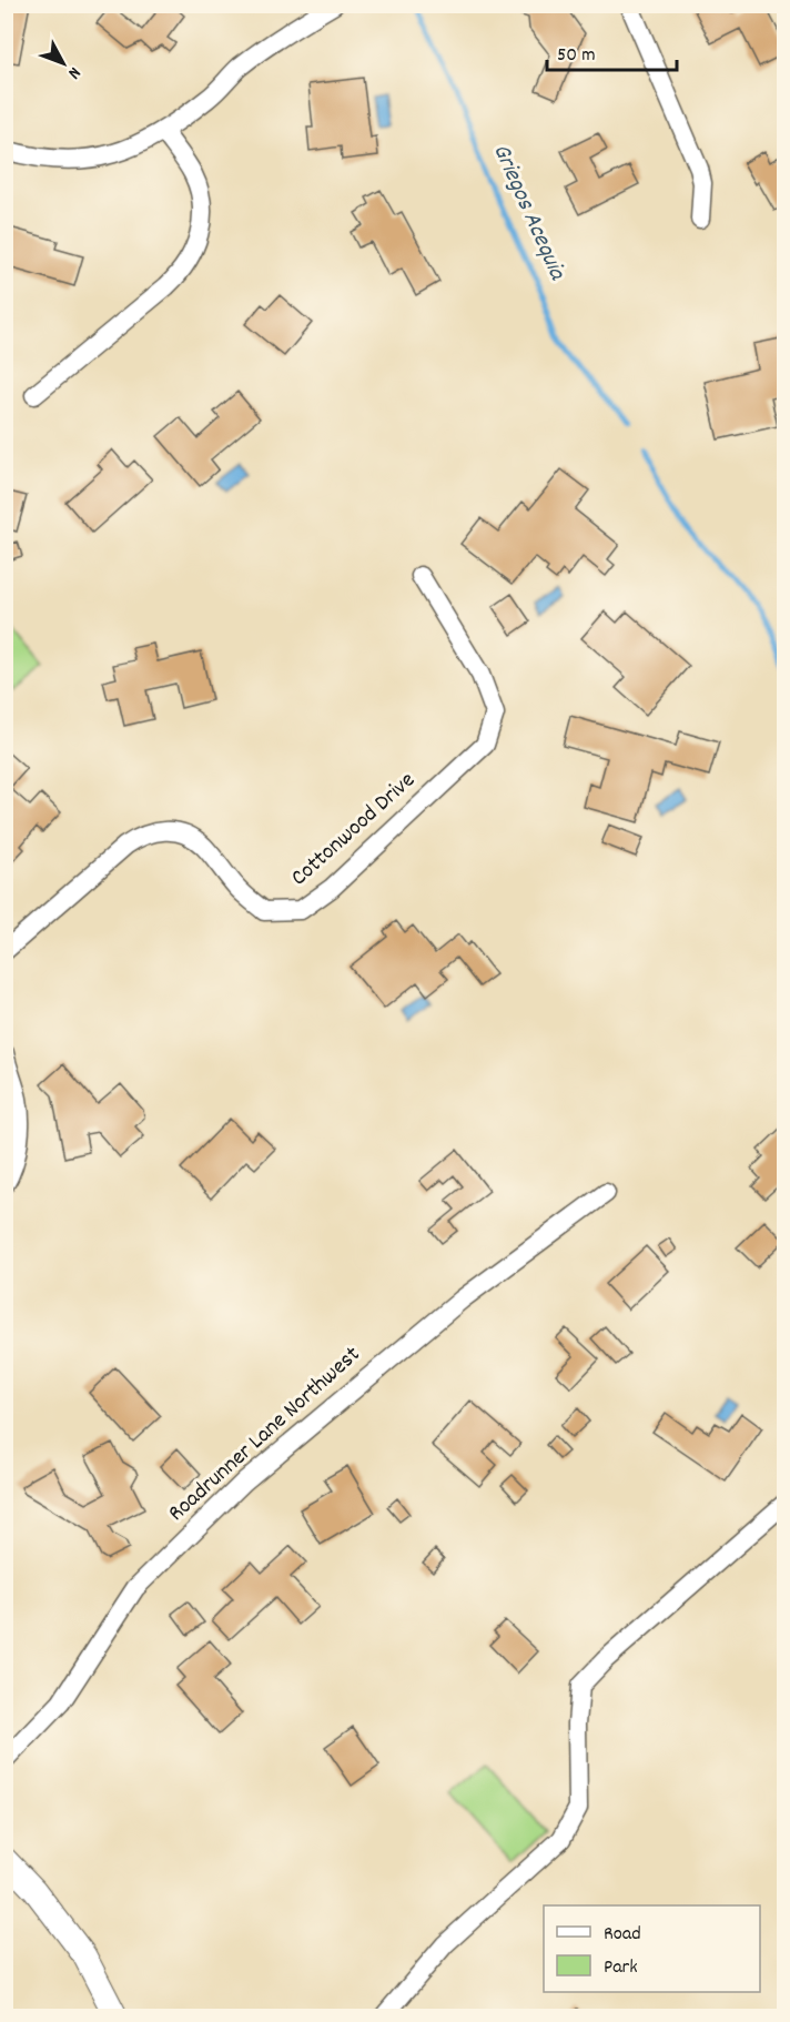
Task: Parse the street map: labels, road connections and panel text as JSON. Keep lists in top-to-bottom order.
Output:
{
  "streets": {
    "street": ["Cottonwood Drive", "Roadrunner Lane Northwest"]
  },
  "water": ["Griegos Acequia"],
  "legend": ["Road", "Park"],
  "scale_bar": "50 m",
  "north": "bottom right"
}
